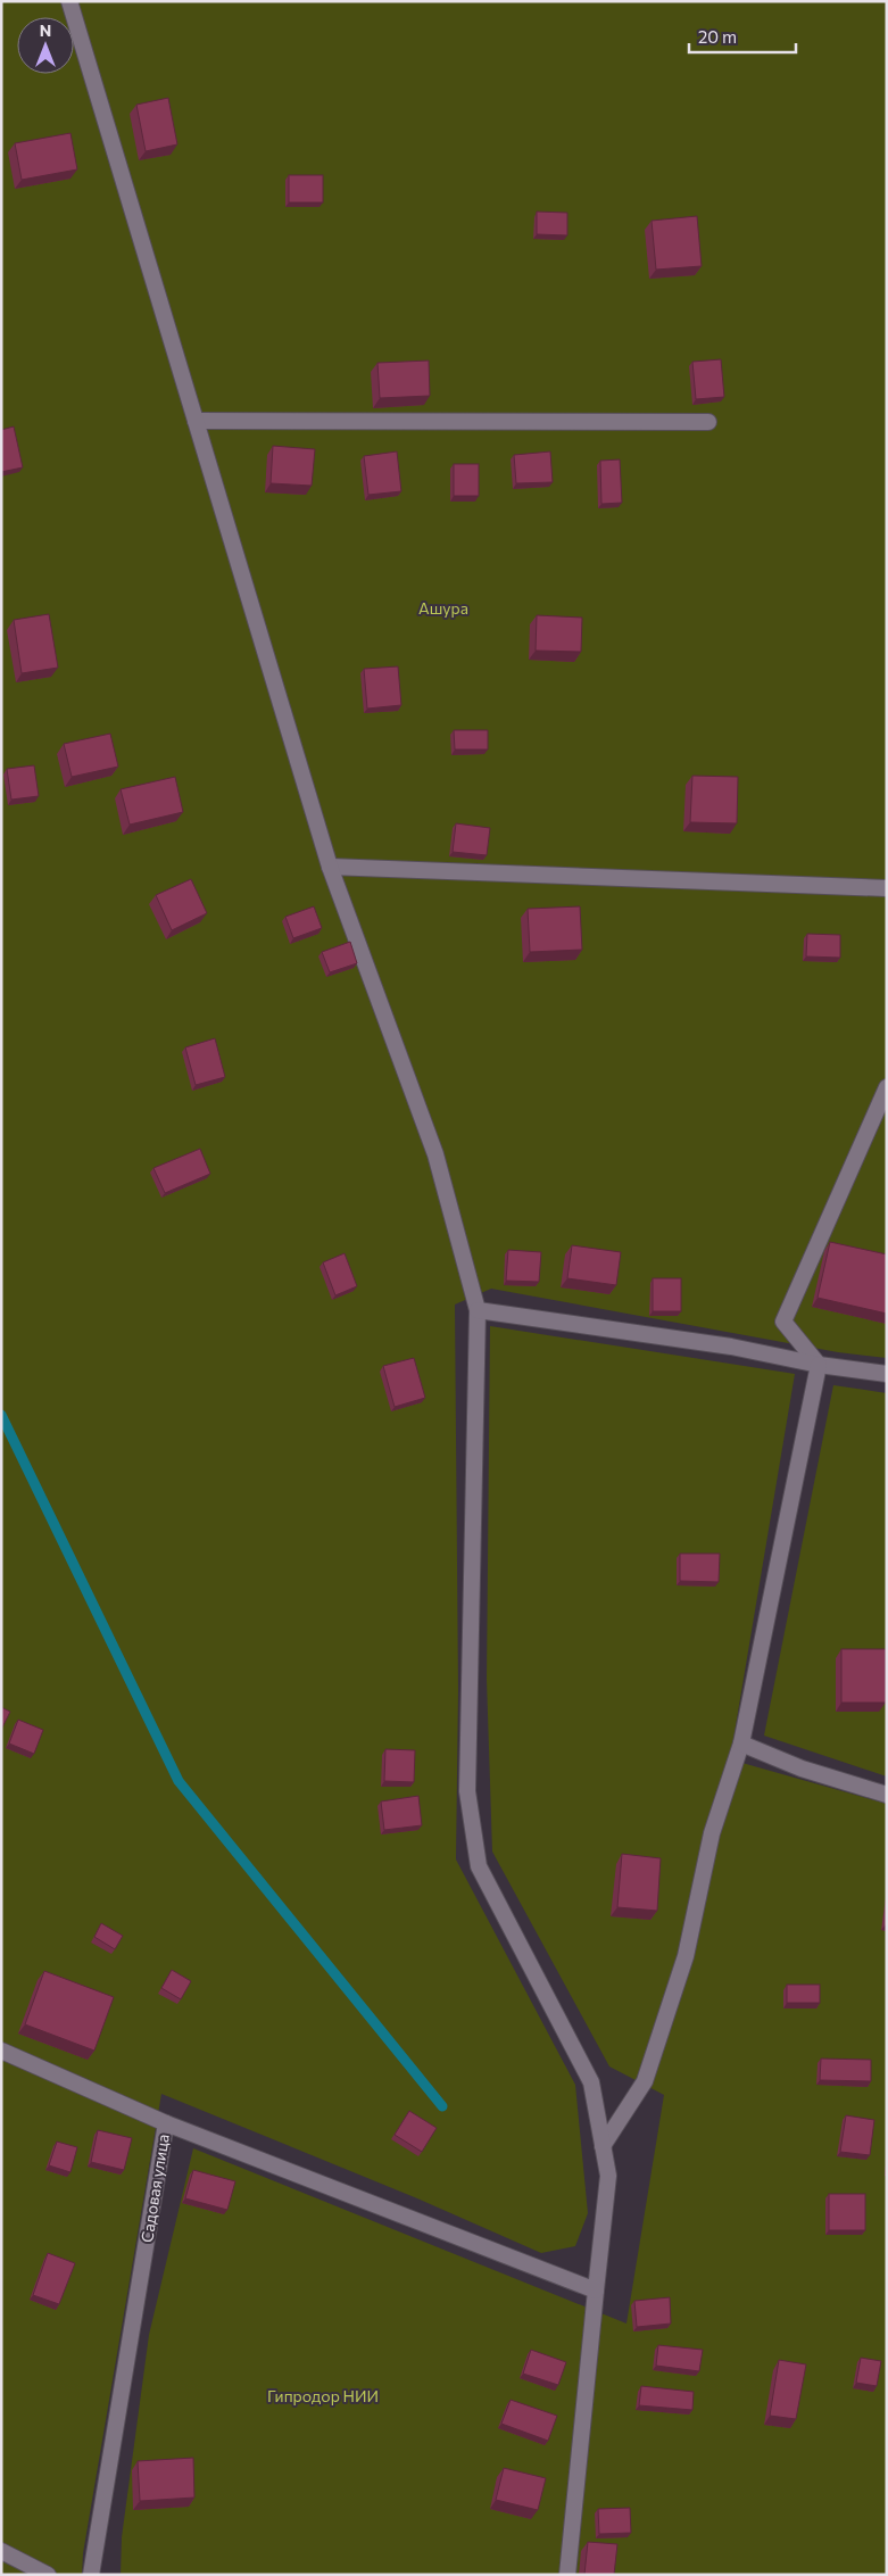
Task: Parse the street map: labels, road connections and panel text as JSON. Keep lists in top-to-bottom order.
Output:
{
  "streets": {
    "street": ["Садовая улица"]
  },
  "parks": ["Ашура", "Гипродор НИИ"],
  "scale_bar": "20 m",
  "north": "top"
}
